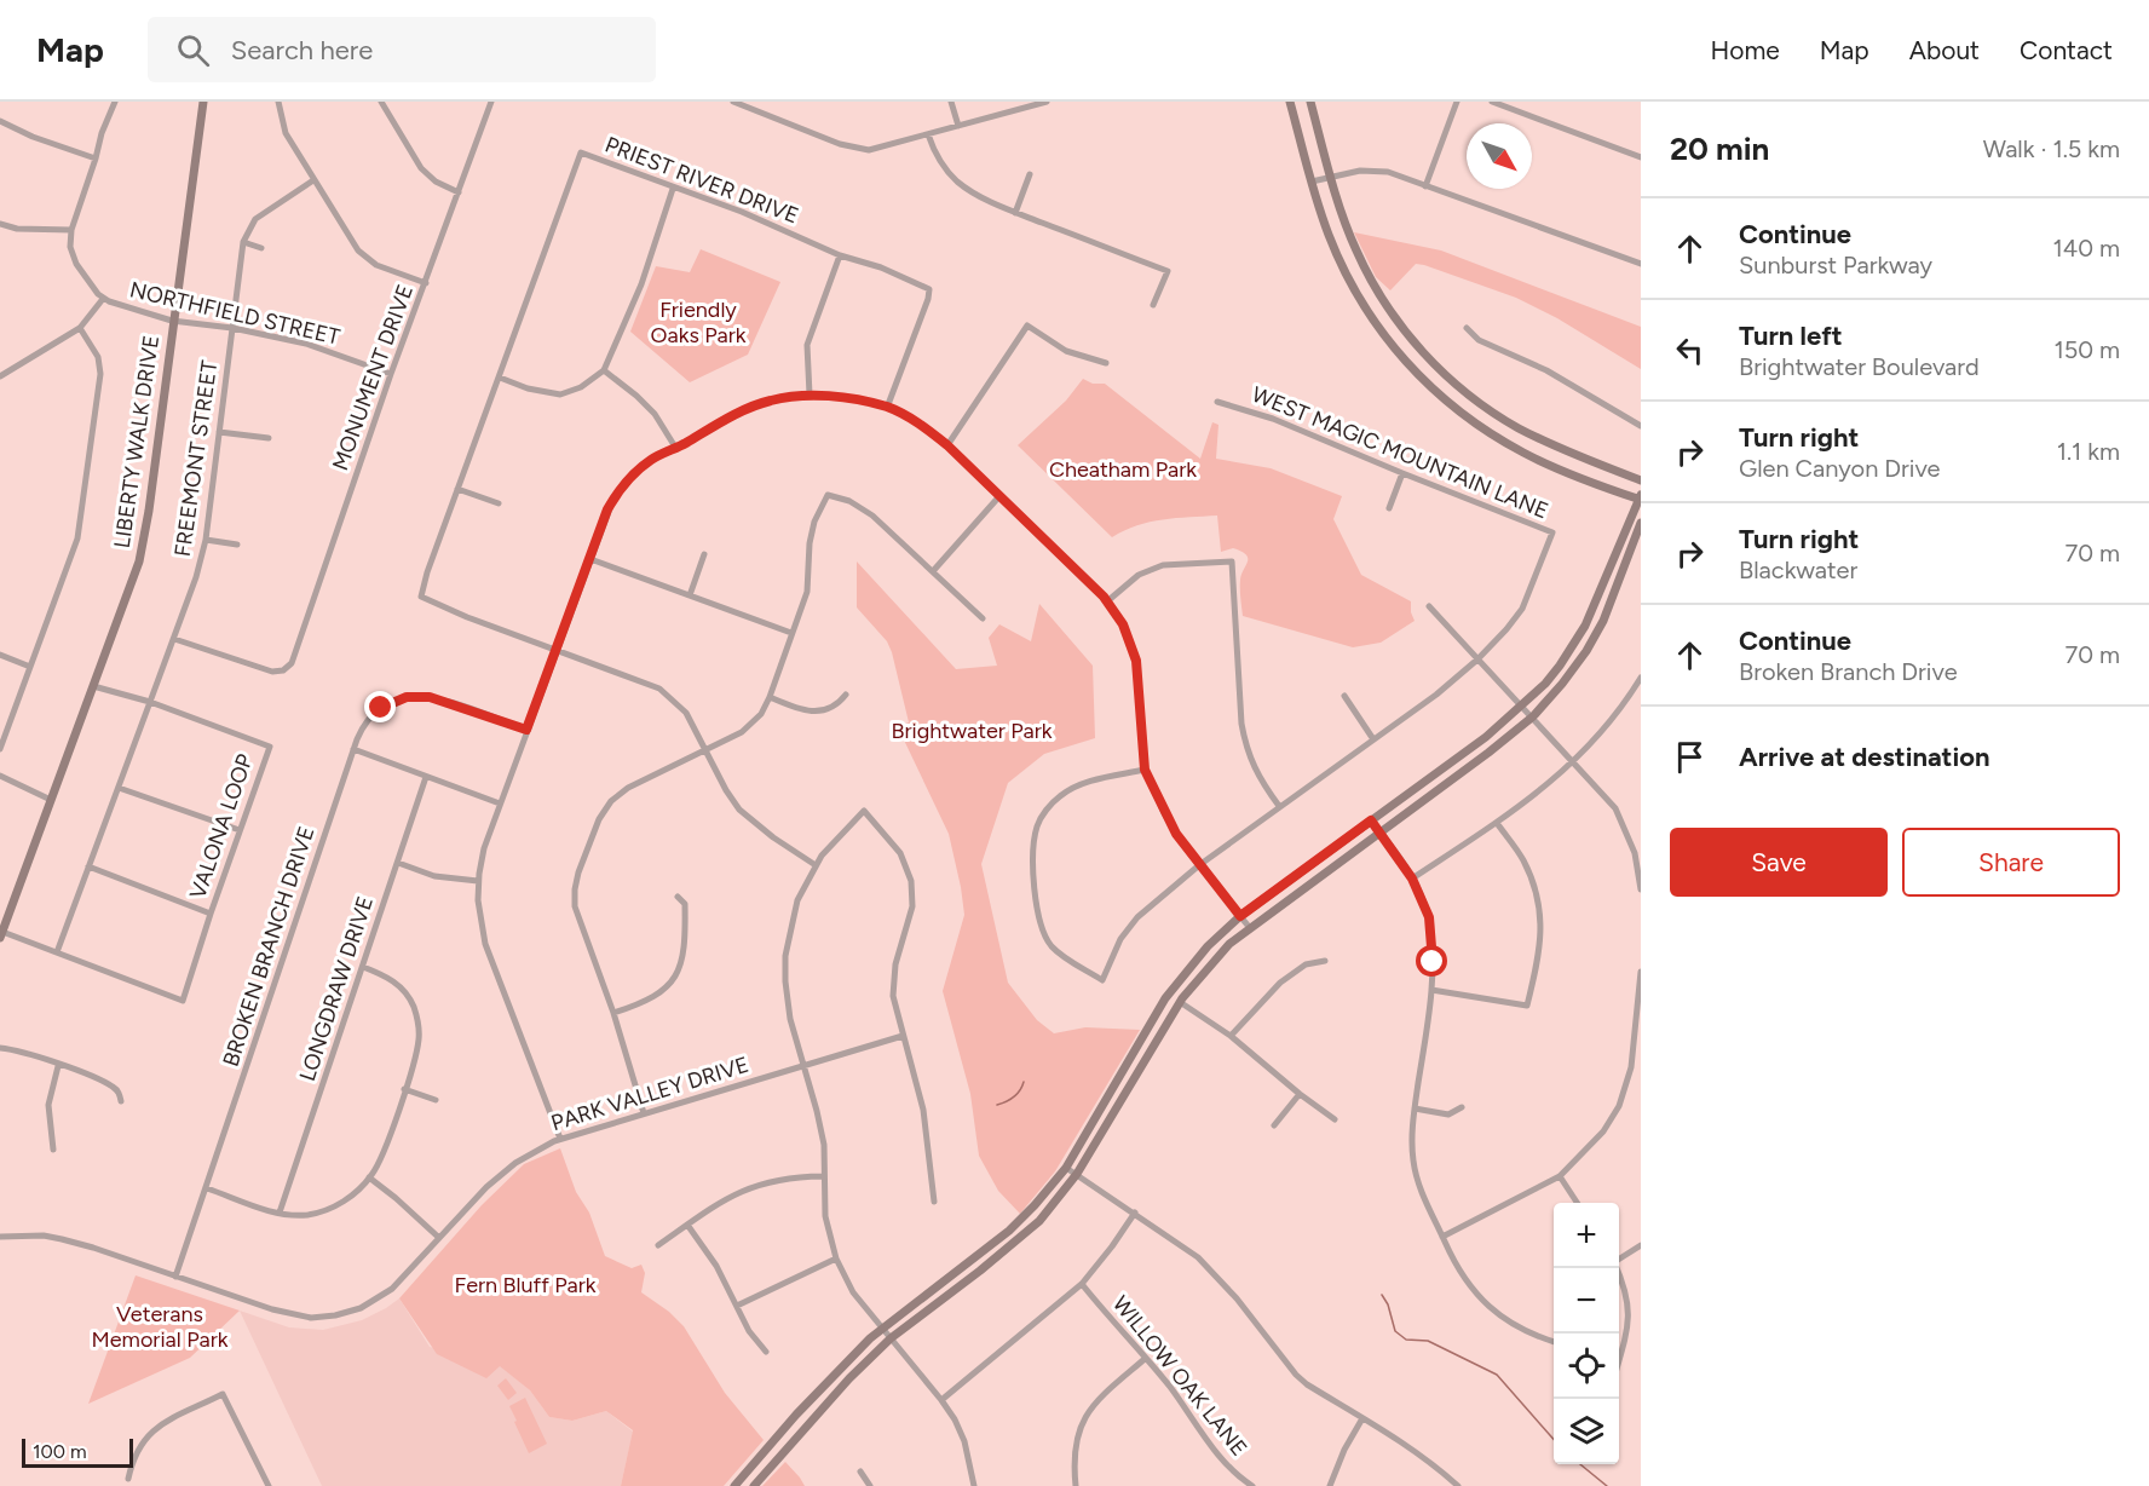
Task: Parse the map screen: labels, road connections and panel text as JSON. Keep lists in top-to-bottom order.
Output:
{
  "streets": {
    "street": [
      "PRIEST RIVER DRIVE",
      "NORTHFIELD STREET",
      "MONUMENT DRIVE",
      "LIBERTY WALK DRIVE",
      "WEST MAGIC MOUNTAIN LANE",
      "FREEMONT STREET",
      "VALONA LOOP",
      "BROKEN BRANCH DRIVE",
      "LONGDRAW DRIVE",
      "PARK VALLEY DRIVE",
      "WILLOW OAK LANE"
    ]
  },
  "crossings": [
    ["NORTHFIELD STREET", "MONUMENT DRIVE"],
    ["NORTHFIELD STREET", "LIBERTY WALK DRIVE"],
    ["NORTHFIELD STREET", "FREEMONT STREET"],
    ["MONUMENT DRIVE", "FREEMONT STREET"],
    ["LIBERTY WALK DRIVE", "VALONA LOOP"],
    ["FREEMONT STREET", "VALONA LOOP"],
    ["BROKEN BRANCH DRIVE", "PARK VALLEY DRIVE"]
  ],
  "parks": [
    "Friendly Oaks Park",
    "Cheatham Park",
    "Brightwater Park",
    "Fern Bluff Park",
    "Veterans Memorial Park"
  ],
  "scale_bar": "100 m",
  "north": "bottom right",
  "page": {
    "header": "Map",
    "search": "Search here",
    "nav": [
      "Home",
      "Map",
      "About",
      "Contact"
    ],
    "heading": ["20 min", "Walk · 1.5 km"],
    "list": [
      ["Continue", "Sunburst Parkway", "140 m"],
      ["Turn left", "Brightwater Boulevard", "150 m"],
      ["Turn right", "Glen Canyon Drive", "1.1 km"],
      ["Turn right", "Blackwater", "70 m"],
      ["Continue", "Broken Branch Drive", "70 m"],
      "Arrive at destination"
    ],
    "buttons": ["Save", "Share"],
    "map_buttons": ["+", "−"],
    "scale": "100 m"
  }
}
